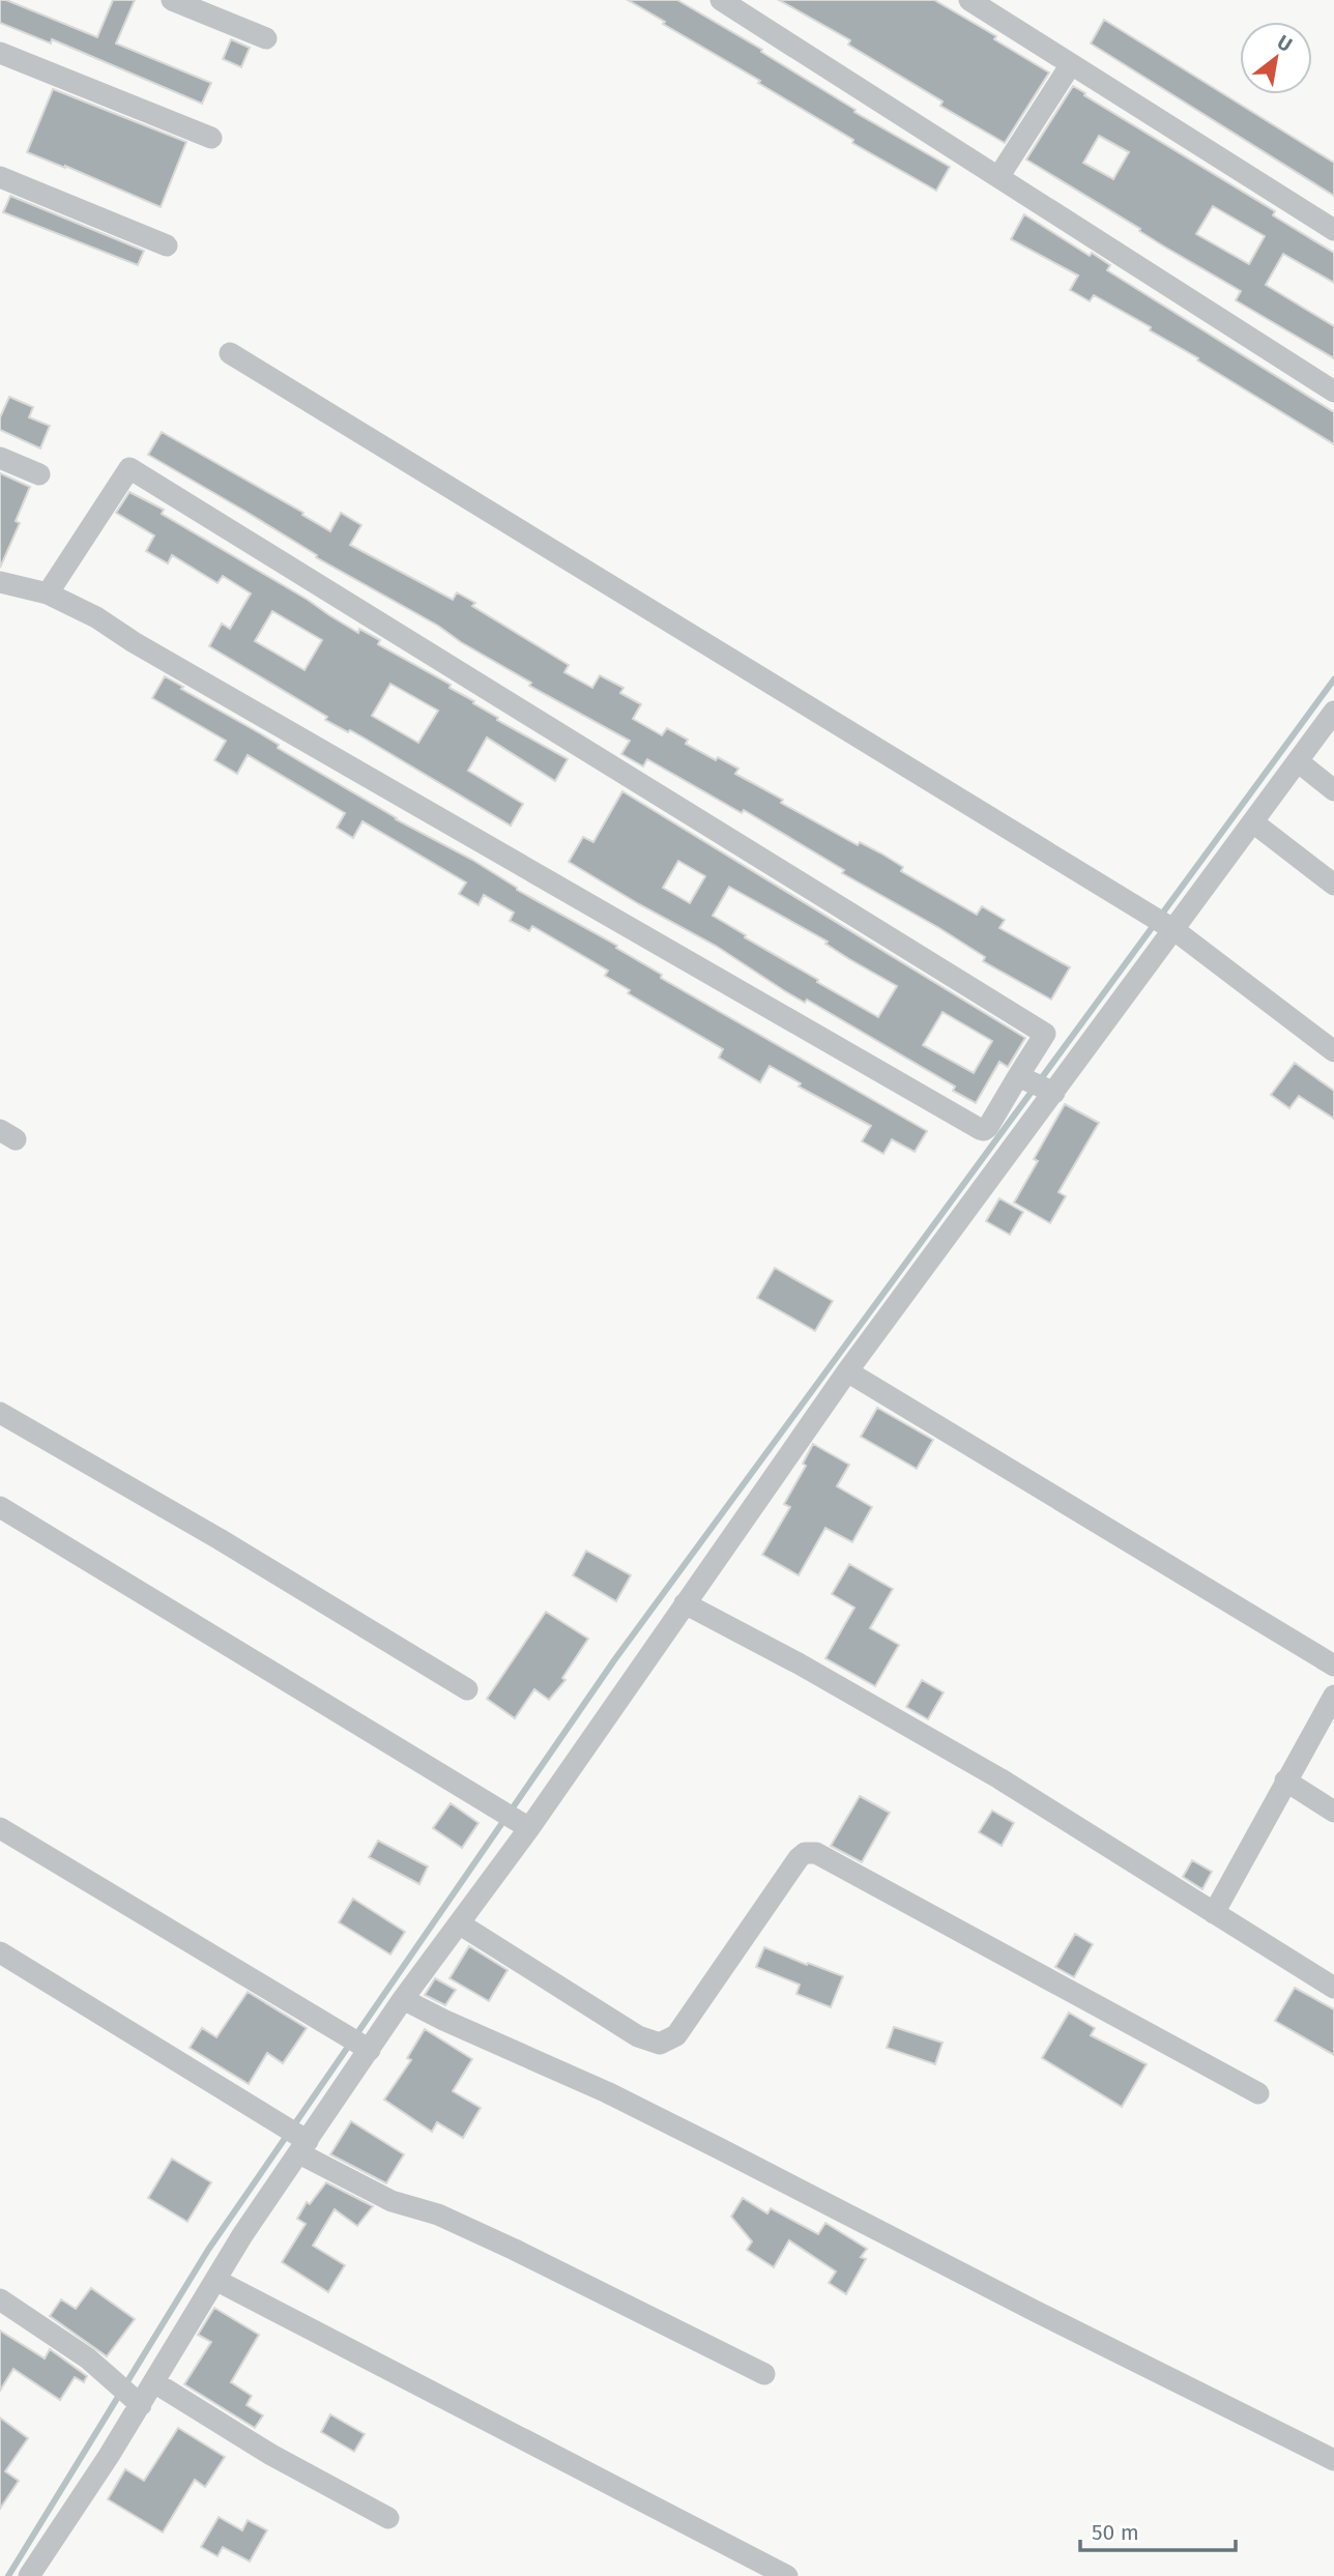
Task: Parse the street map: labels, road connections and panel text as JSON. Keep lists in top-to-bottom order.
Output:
{
  "scale_bar": "50 m",
  "north": "top right"
}
